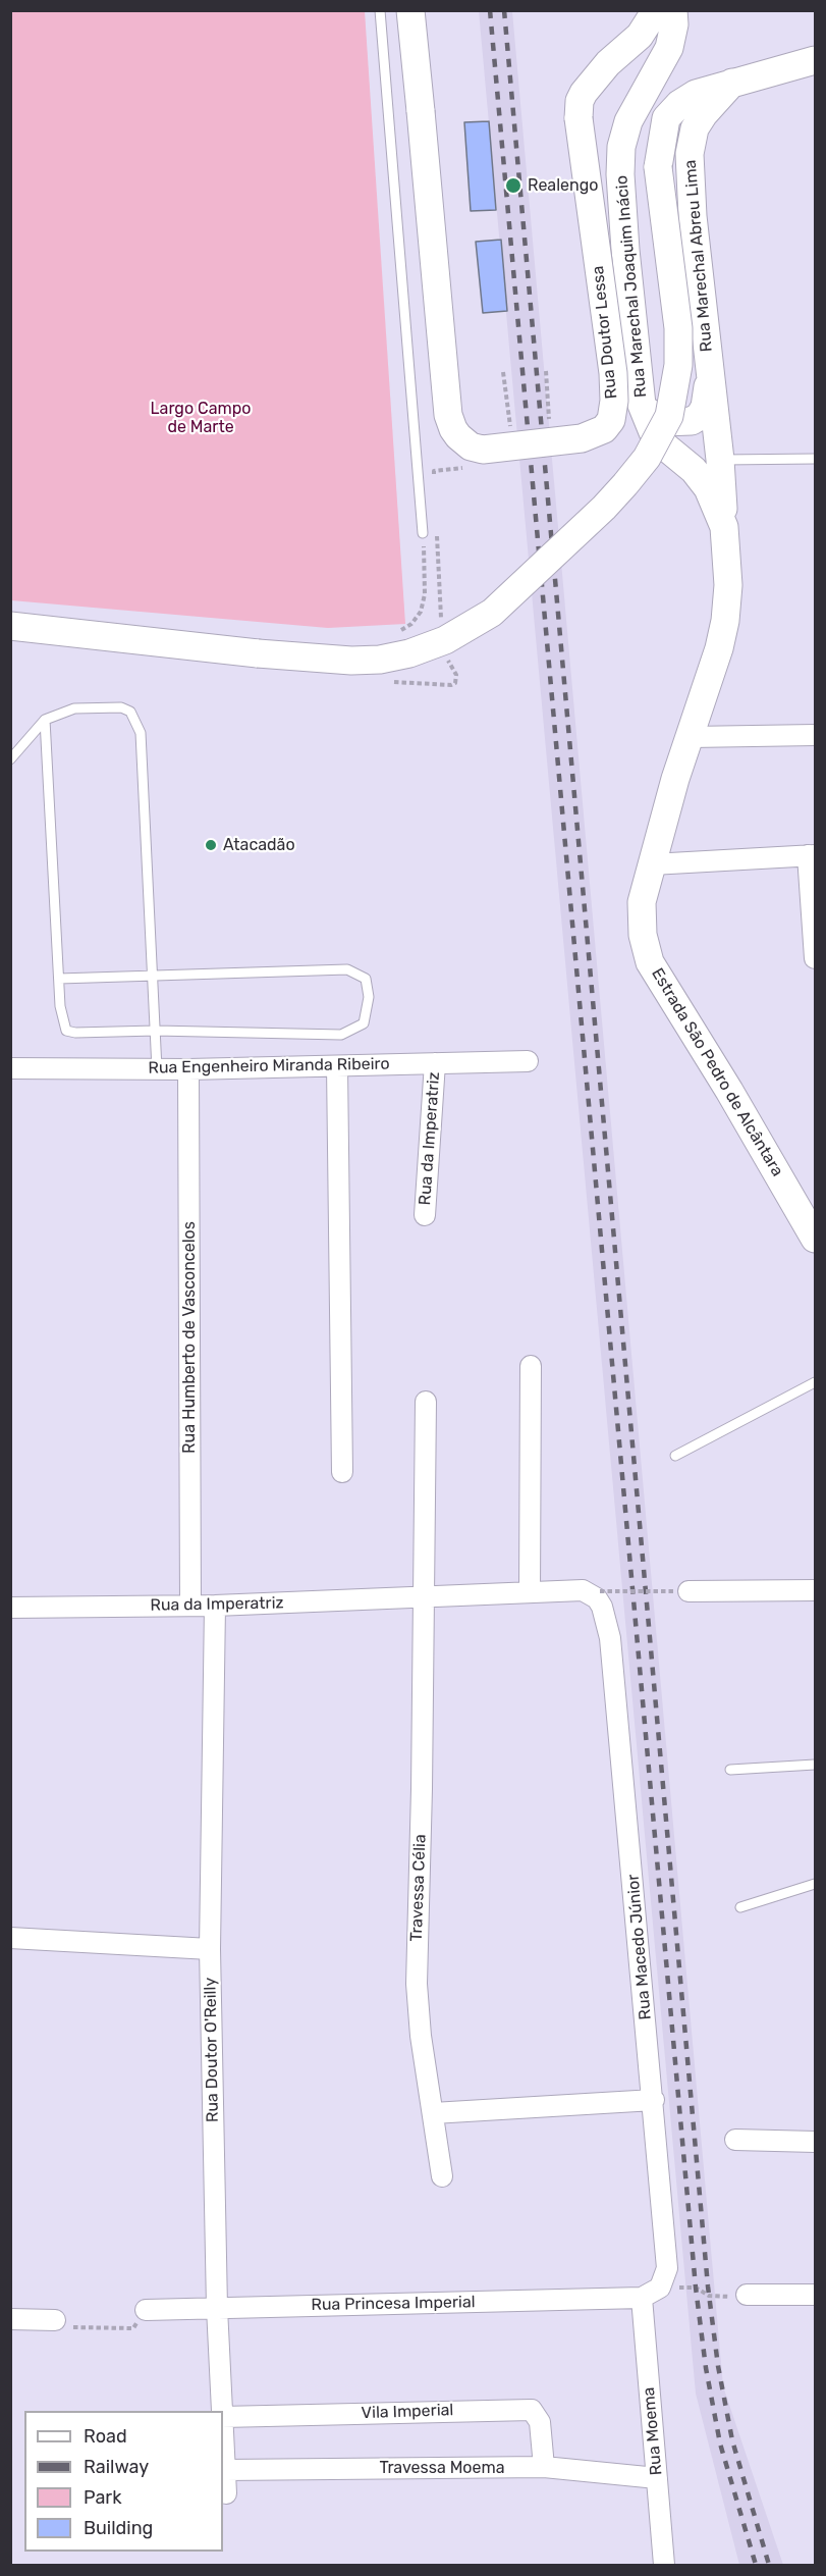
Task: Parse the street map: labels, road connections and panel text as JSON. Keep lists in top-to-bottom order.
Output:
{
  "streets": {
    "main road": [
      "Rua Marechal Abreu Lima",
      "Rua Marechal Joaquim Inácio",
      "Rua Doutor Lessa",
      "Estrada São Pedro de Alcântara"
    ],
    "street": [
      "Rua Engenheiro Miranda Ribeiro",
      "Rua da Imperatriz",
      "Rua Humberto de Vasconcelos",
      "Travessa Célia",
      "Rua Macedo Júnior",
      "Rua Doutor O'Reilly",
      "Rua Princesa Imperial",
      "Vila Imperial",
      "Rua Moema",
      "Travessa Moema"
    ]
  },
  "crossings": [
    ["Rua Marechal Abreu Lima", "Rua Marechal Joaquim Inácio"],
    ["Rua Marechal Joaquim Inácio", "Estrada São Pedro de Alcântara"],
    ["Rua Engenheiro Miranda Ribeiro", "Rua da Imperatriz"],
    ["Rua Engenheiro Miranda Ribeiro", "Rua Humberto de Vasconcelos"],
    ["Rua da Imperatriz", "Rua Humberto de Vasconcelos"],
    ["Rua da Imperatriz", "Travessa Célia"],
    ["Rua da Imperatriz", "Rua Macedo Júnior"],
    ["Rua da Imperatriz", "Rua Doutor O'Reilly"],
    ["Rua Doutor O'Reilly", "Rua Princesa Imperial"],
    ["Rua Doutor O'Reilly", "Travessa Moema"],
    ["Rua Princesa Imperial", "Rua Moema"],
    ["Vila Imperial", "Travessa Moema"],
    ["Rua Moema", "Travessa Moema"]
  ],
  "parks": ["Largo Campo de Marte"],
  "places": ["Realengo", "Atacadão"],
  "legend": [
    "Road",
    "Railway",
    "Park",
    "Building"
  ]
}
